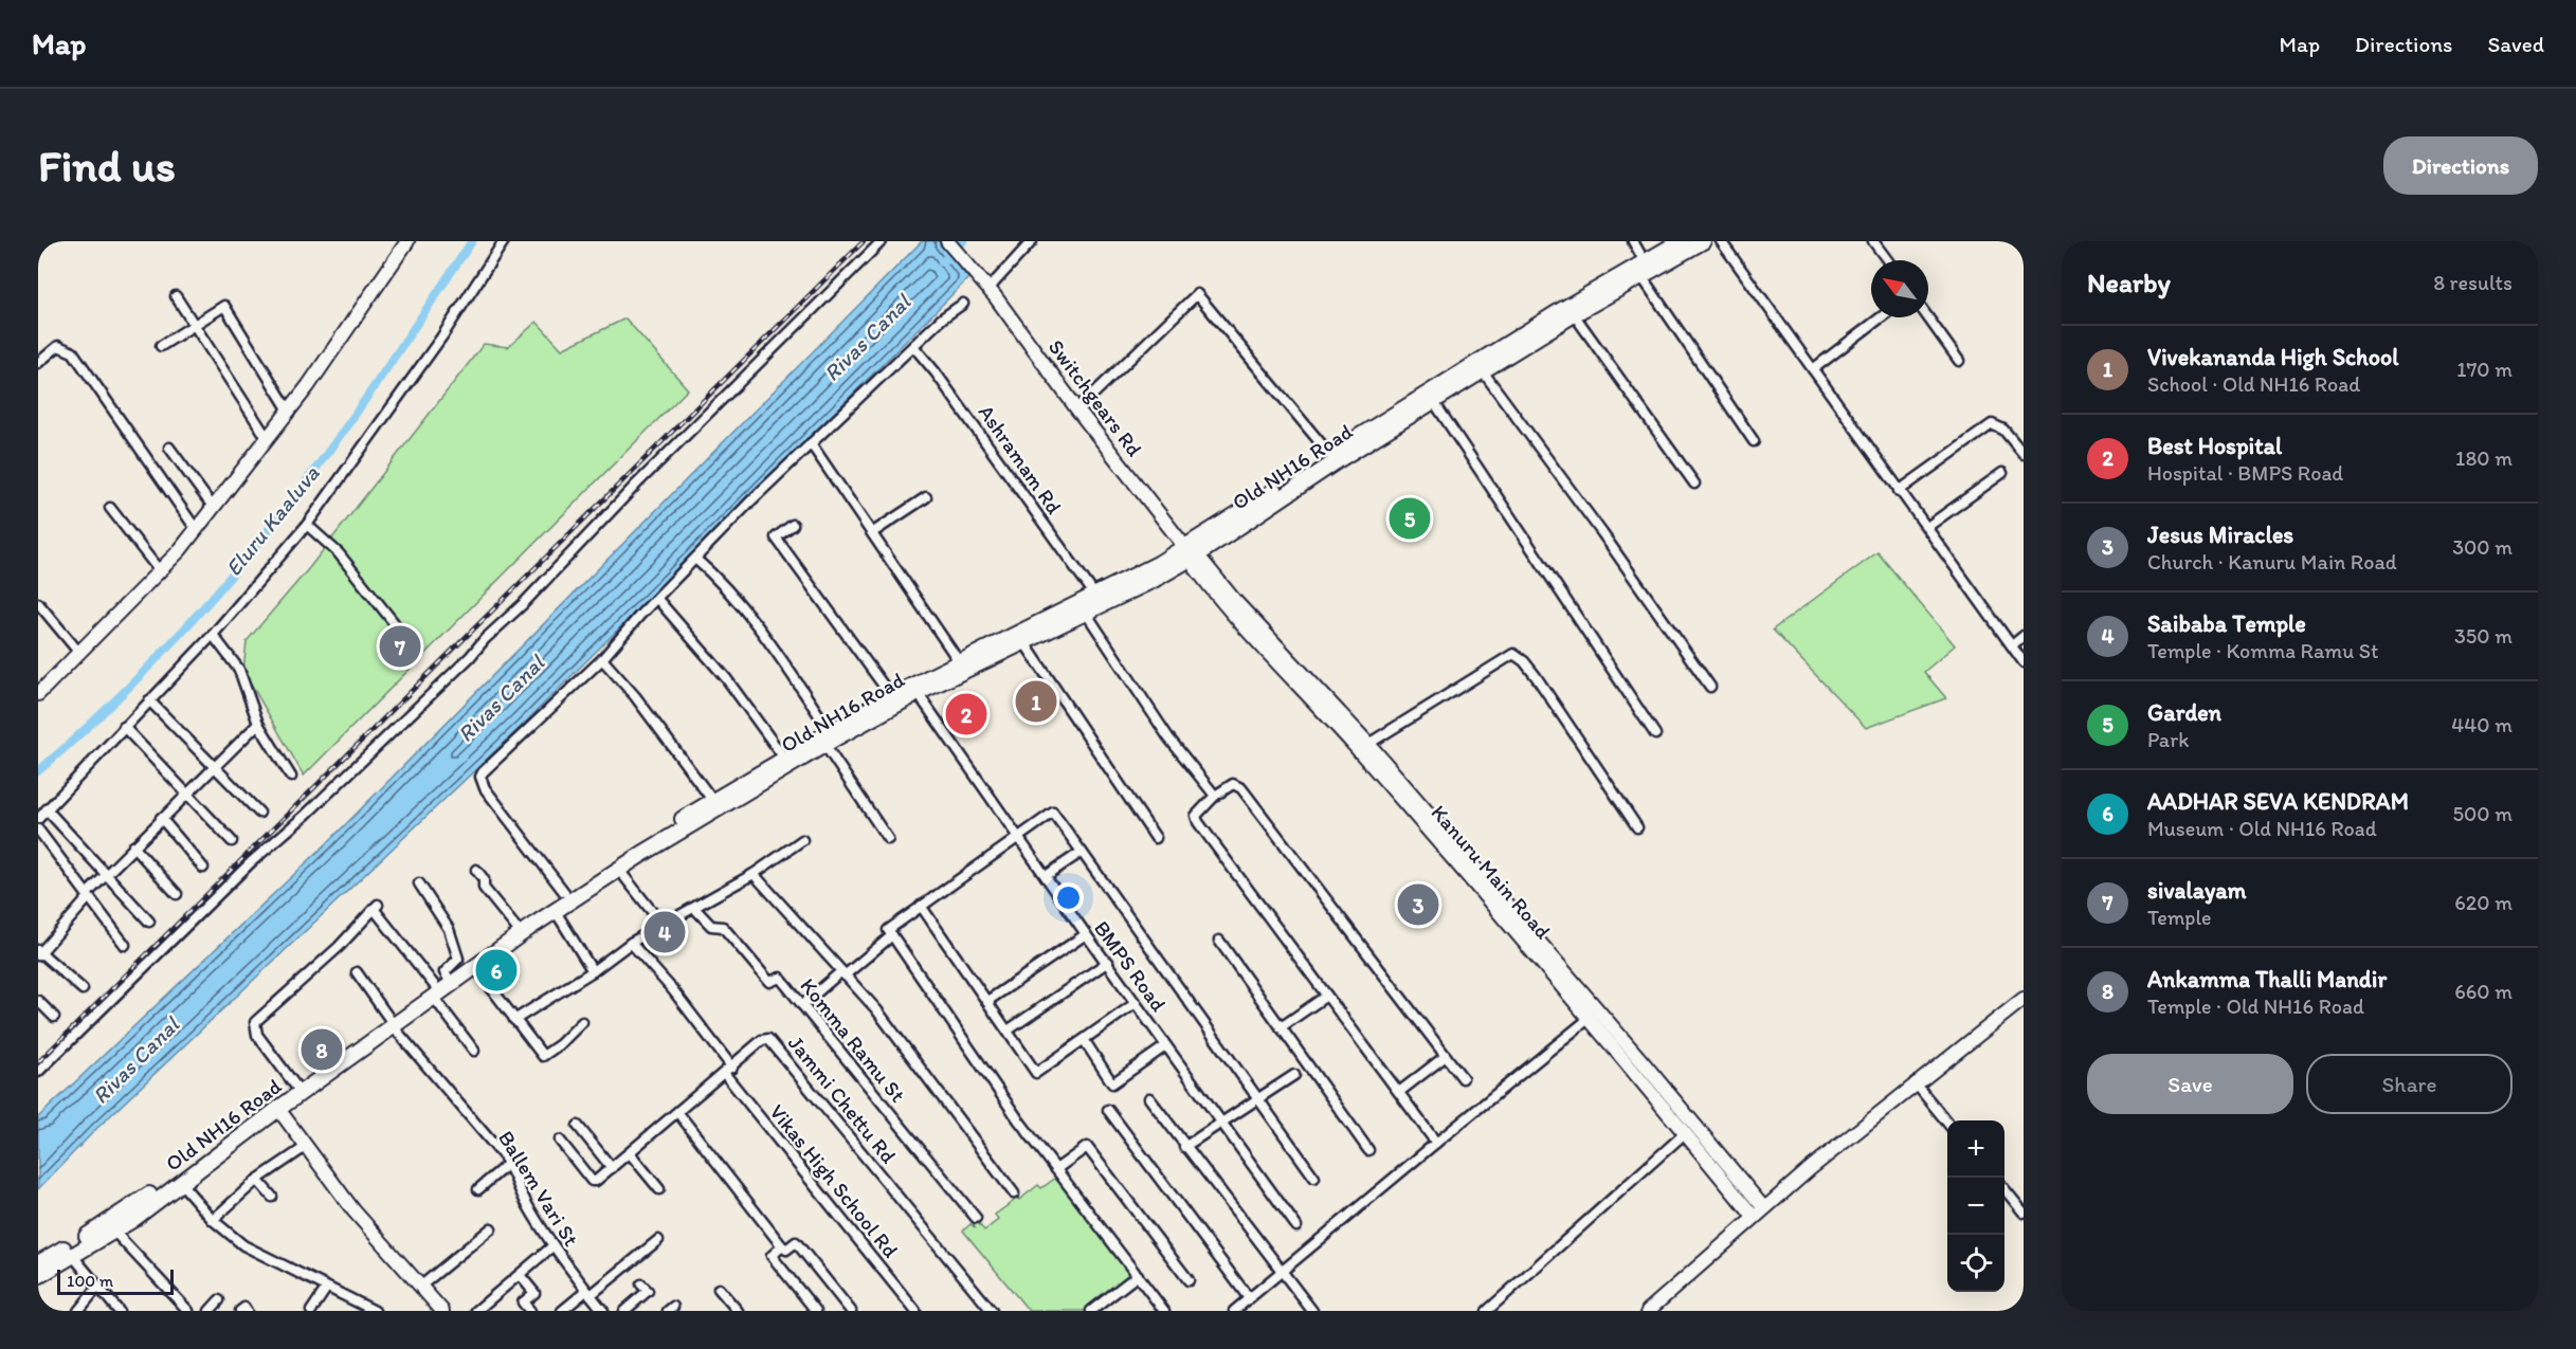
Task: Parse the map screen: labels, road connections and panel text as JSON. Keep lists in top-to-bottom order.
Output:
{
  "streets": {
    "main road": ["Switchgears Rd", "Old NH16 Road", "Kanuru Main Road"],
    "street": [
      "Ashramam Rd",
      "BMPS Road",
      "Komma Ramu St",
      "Jammi Chettu Rd",
      "Vikas High School Rd",
      "Ballem Vari St"
    ]
  },
  "crossings": [
    ["Switchgears Rd", "Old NH16 Road"],
    ["Switchgears Rd", "Kanuru Main Road"],
    ["Ashramam Rd", "Old NH16 Road"],
    ["Old NH16 Road", "Kanuru Main Road"],
    ["Old NH16 Road", "BMPS Road"],
    ["Old NH16 Road", "Ballem Vari St"],
    ["Jammi Chettu Rd", "Vikas High School Rd"]
  ],
  "water": ["Rivas Canal", "Eluru Kaaluva"],
  "scale_bar": "100 m",
  "north": "top left",
  "page": {
    "header": "Map",
    "nav": ["Map", "Directions", "Saved"],
    "buttons": [
      "Directions",
      ["Save", "Share"]
    ],
    "title": "Find us",
    "heading": ["Nearby", "8 results"],
    "list": [
      {
        "mark": "1",
        "name": "Vivekananda High School",
        "note": "School · Old NH16 Road",
        "value": "170 m"
      },
      {
        "mark": "2",
        "name": "Best Hospital",
        "note": "Hospital · BMPS Road",
        "value": "180 m"
      },
      {
        "mark": "3",
        "name": "Jesus Miracles",
        "note": "Church · Kanuru Main Road",
        "value": "300 m"
      },
      {
        "mark": "4",
        "name": "Saibaba Temple",
        "note": "Temple · Komma Ramu St",
        "value": "350 m"
      },
      {
        "mark": "5",
        "name": "Garden",
        "note": "Park",
        "value": "440 m"
      },
      {
        "mark": "6",
        "name": "AADHAR SEVA KENDRAM",
        "note": "Museum · Old NH16 Road",
        "value": "500 m"
      },
      {
        "mark": "7",
        "name": "sivalayam",
        "note": "Temple",
        "value": "620 m"
      },
      {
        "mark": "8",
        "name": "Ankamma Thalli Mandir",
        "note": "Temple · Old NH16 Road",
        "value": "660 m"
      }
    ],
    "pins": [
      "5",
      "7",
      "1",
      "2",
      "3",
      "4",
      "6",
      "8"
    ],
    "map_buttons": ["+", "−"],
    "scale": "100 m"
  }
}
